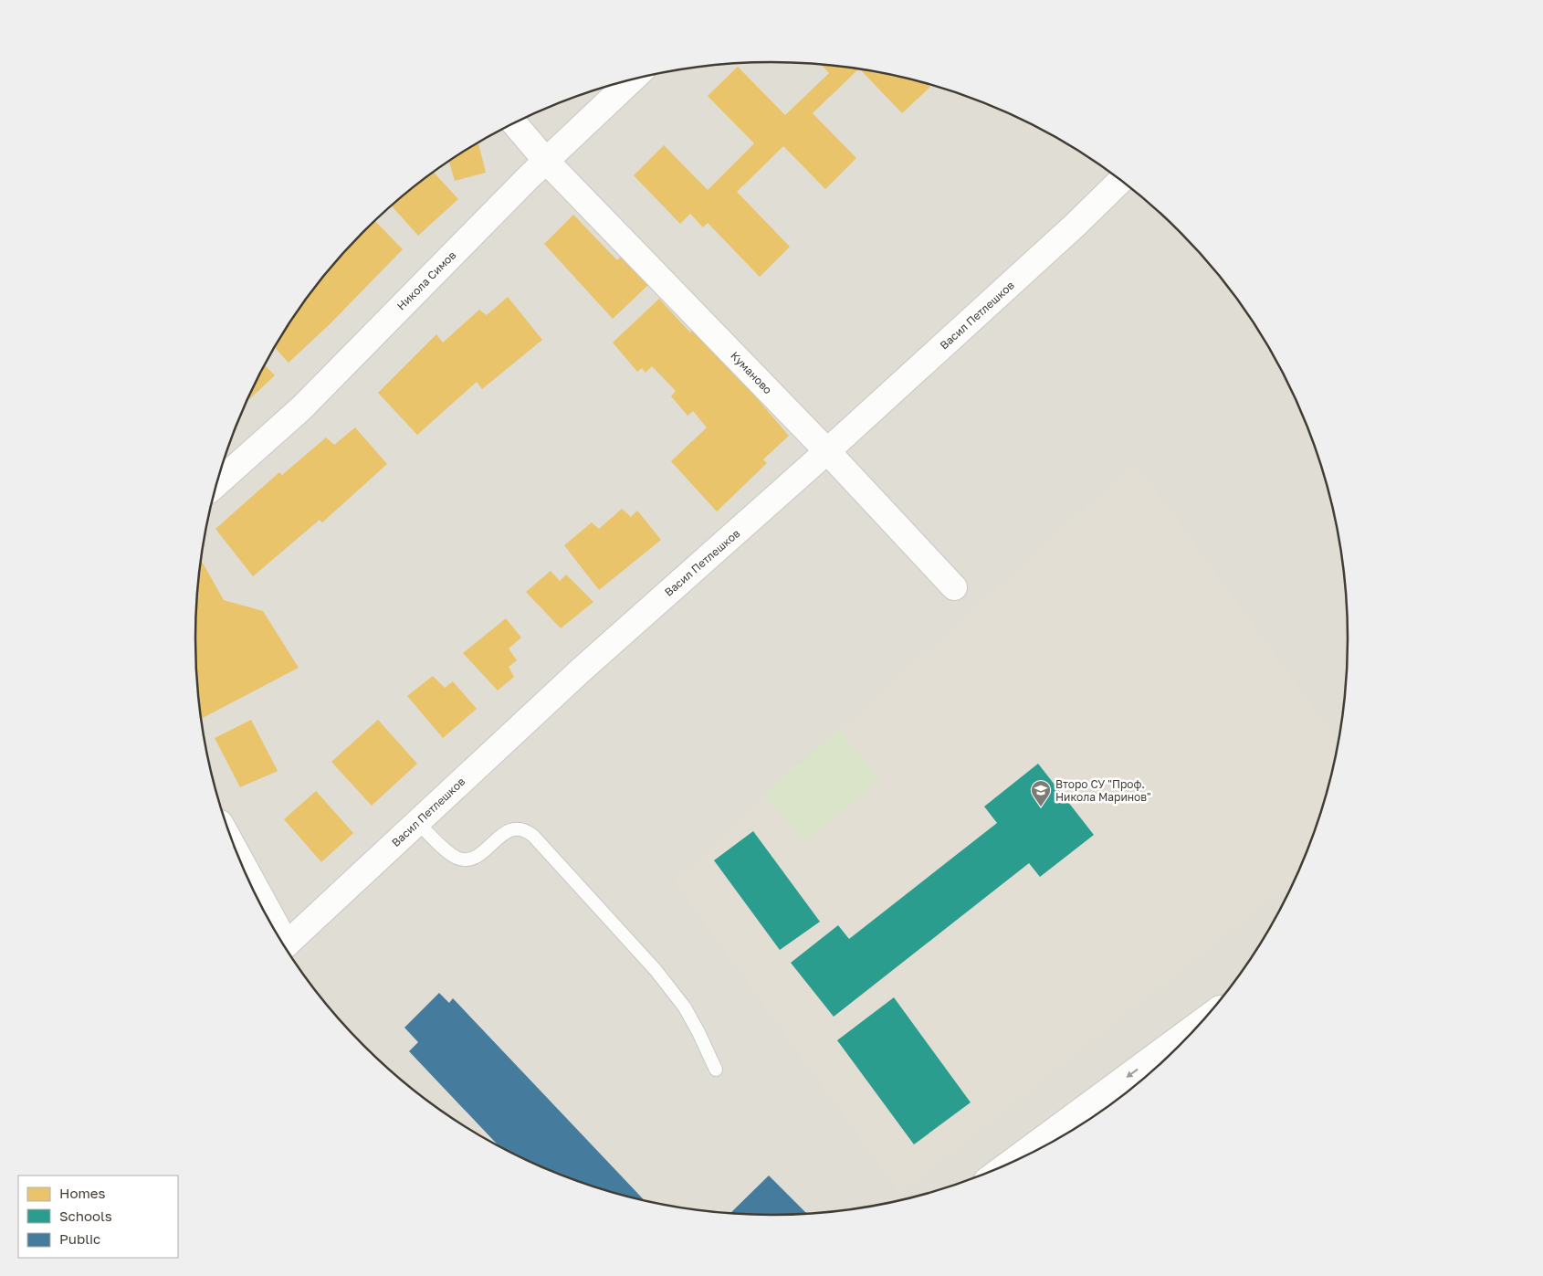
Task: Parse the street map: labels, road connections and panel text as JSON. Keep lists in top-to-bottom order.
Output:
{
  "streets": {
    "street": ["Никола Симов", "Васил Петлешков", "Куманово"]
  },
  "crossings": [
    ["Никола Симов", "Куманово"],
    ["Васил Петлешков", "Куманово"]
  ],
  "places": {
    "school or university": ["Второ СУ \"Проф. Никола Маринов\""]
  },
  "legend": ["Homes", "Schools", "Public"]
}
